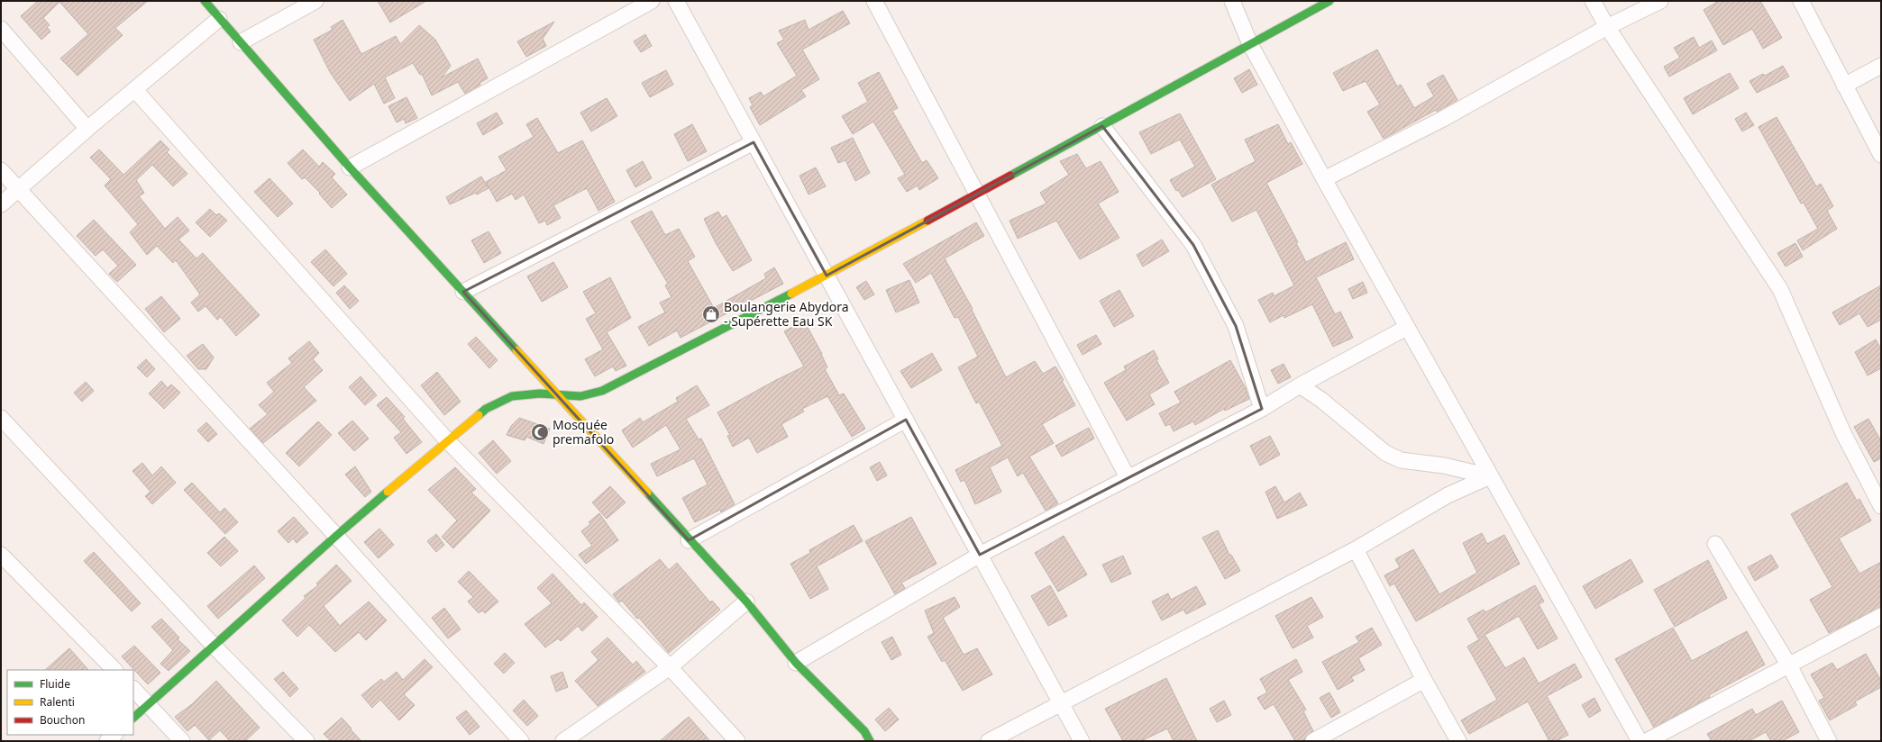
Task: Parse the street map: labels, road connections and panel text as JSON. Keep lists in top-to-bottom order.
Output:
{
  "places": {
    "shop": ["Boulangerie Abydora - Supérette Eau SK"],
    "mosque": ["Mosquée premafolo"]
  },
  "legend": ["Fluide", "Ralenti", "Bouchon"]
}
